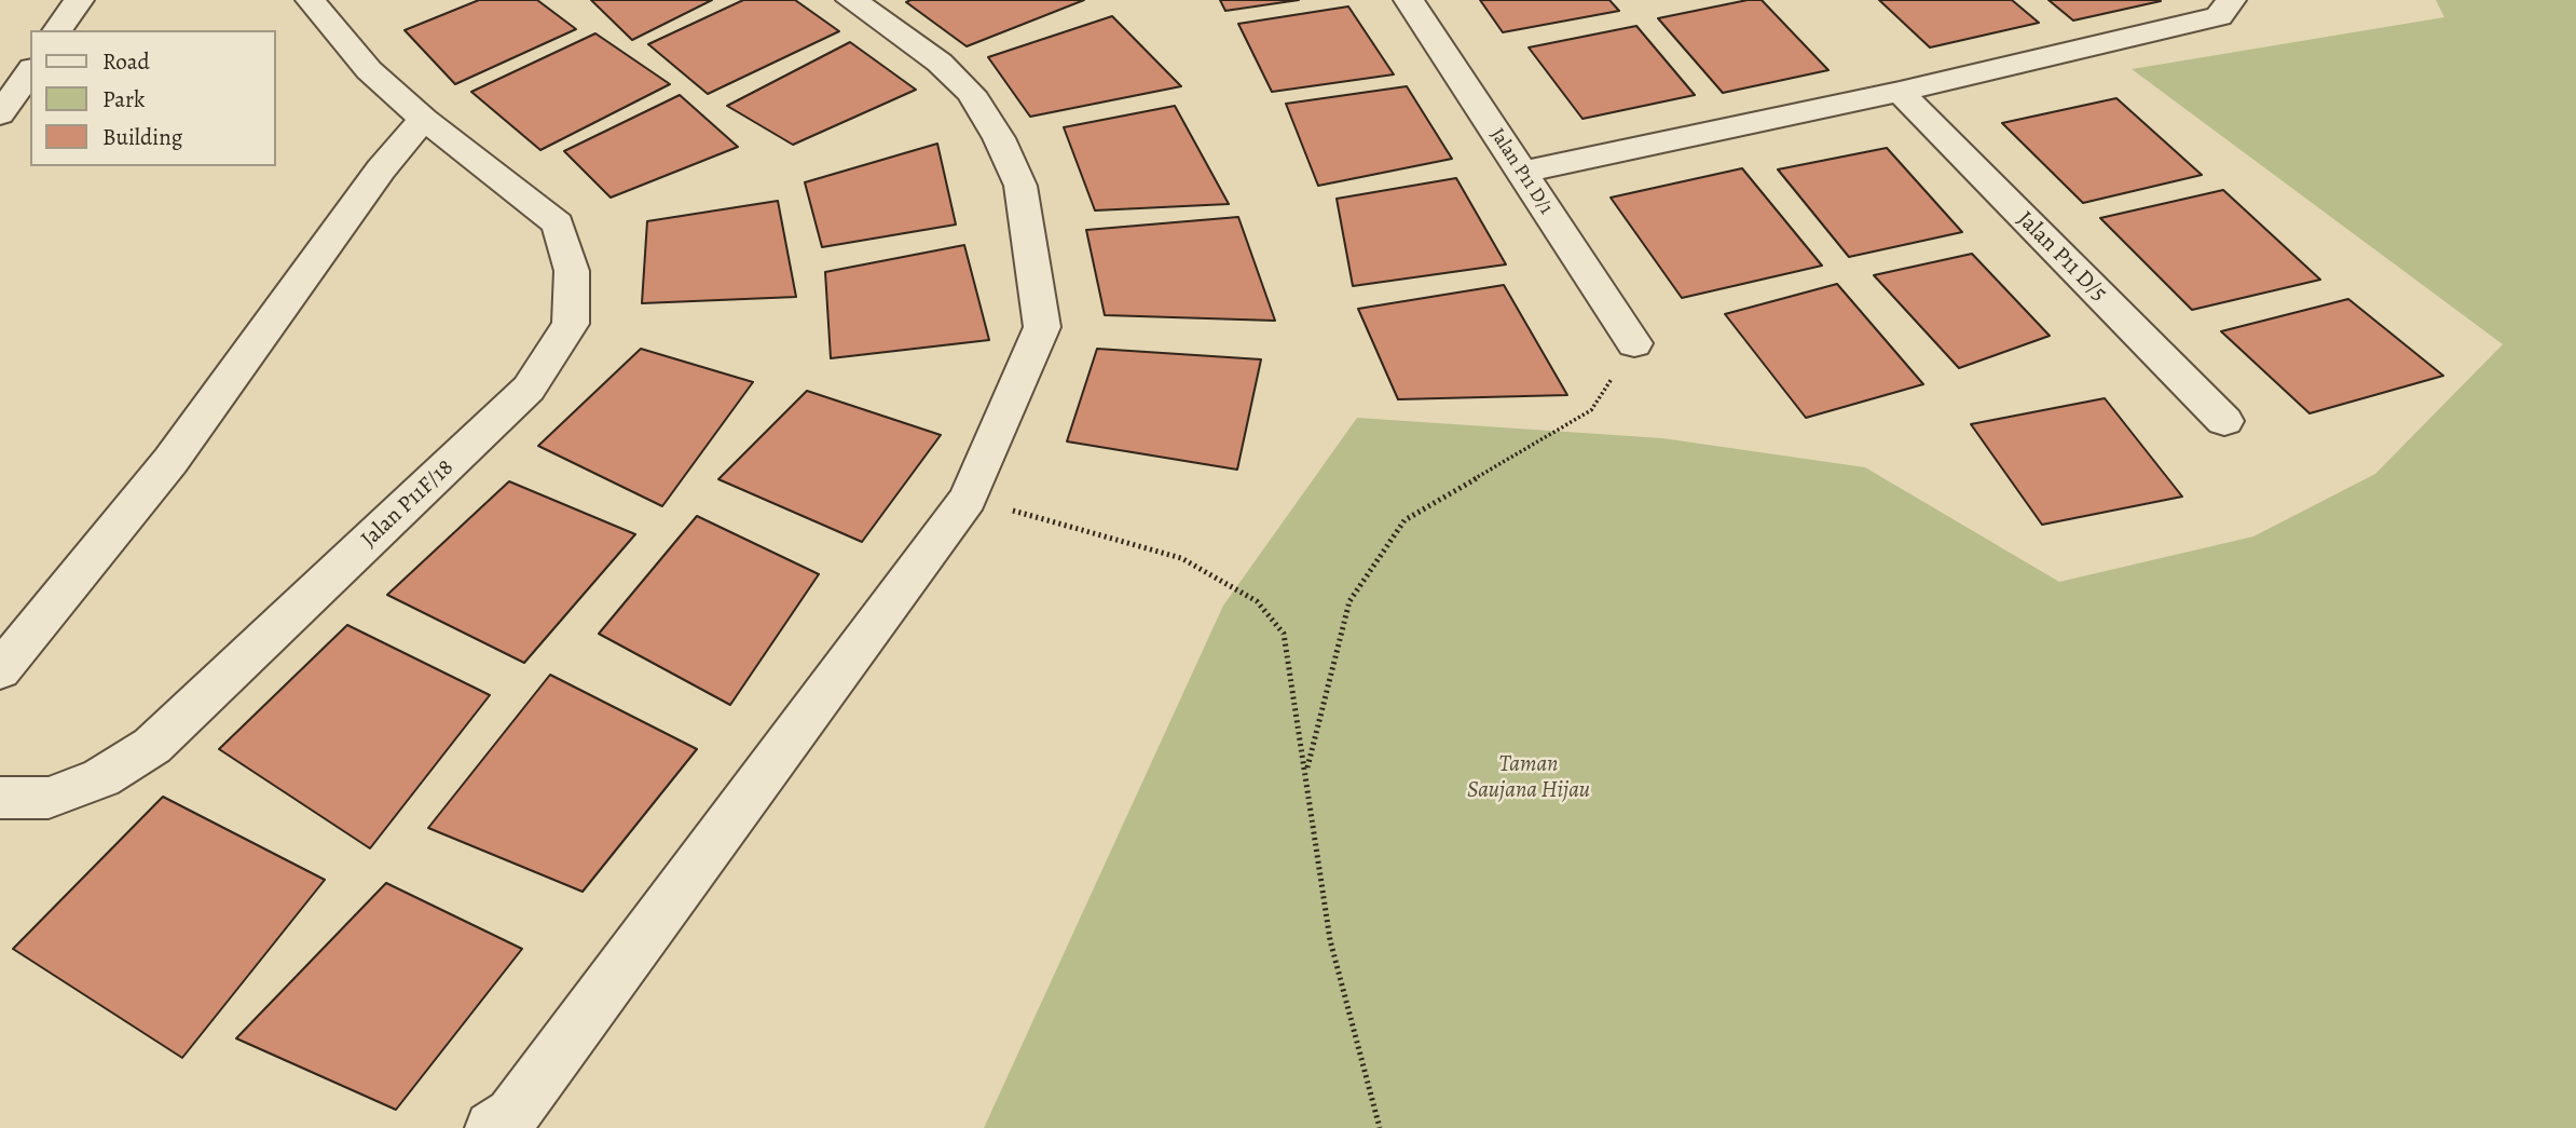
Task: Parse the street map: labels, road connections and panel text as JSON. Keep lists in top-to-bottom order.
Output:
{
  "streets": {
    "street": ["Jalan P11 D/1", "Jalan P11 D/5", "Jalan P11F/18"]
  },
  "parks": ["Taman Saujana Hijau"],
  "legend": ["Road", "Park", "Building"]
}
